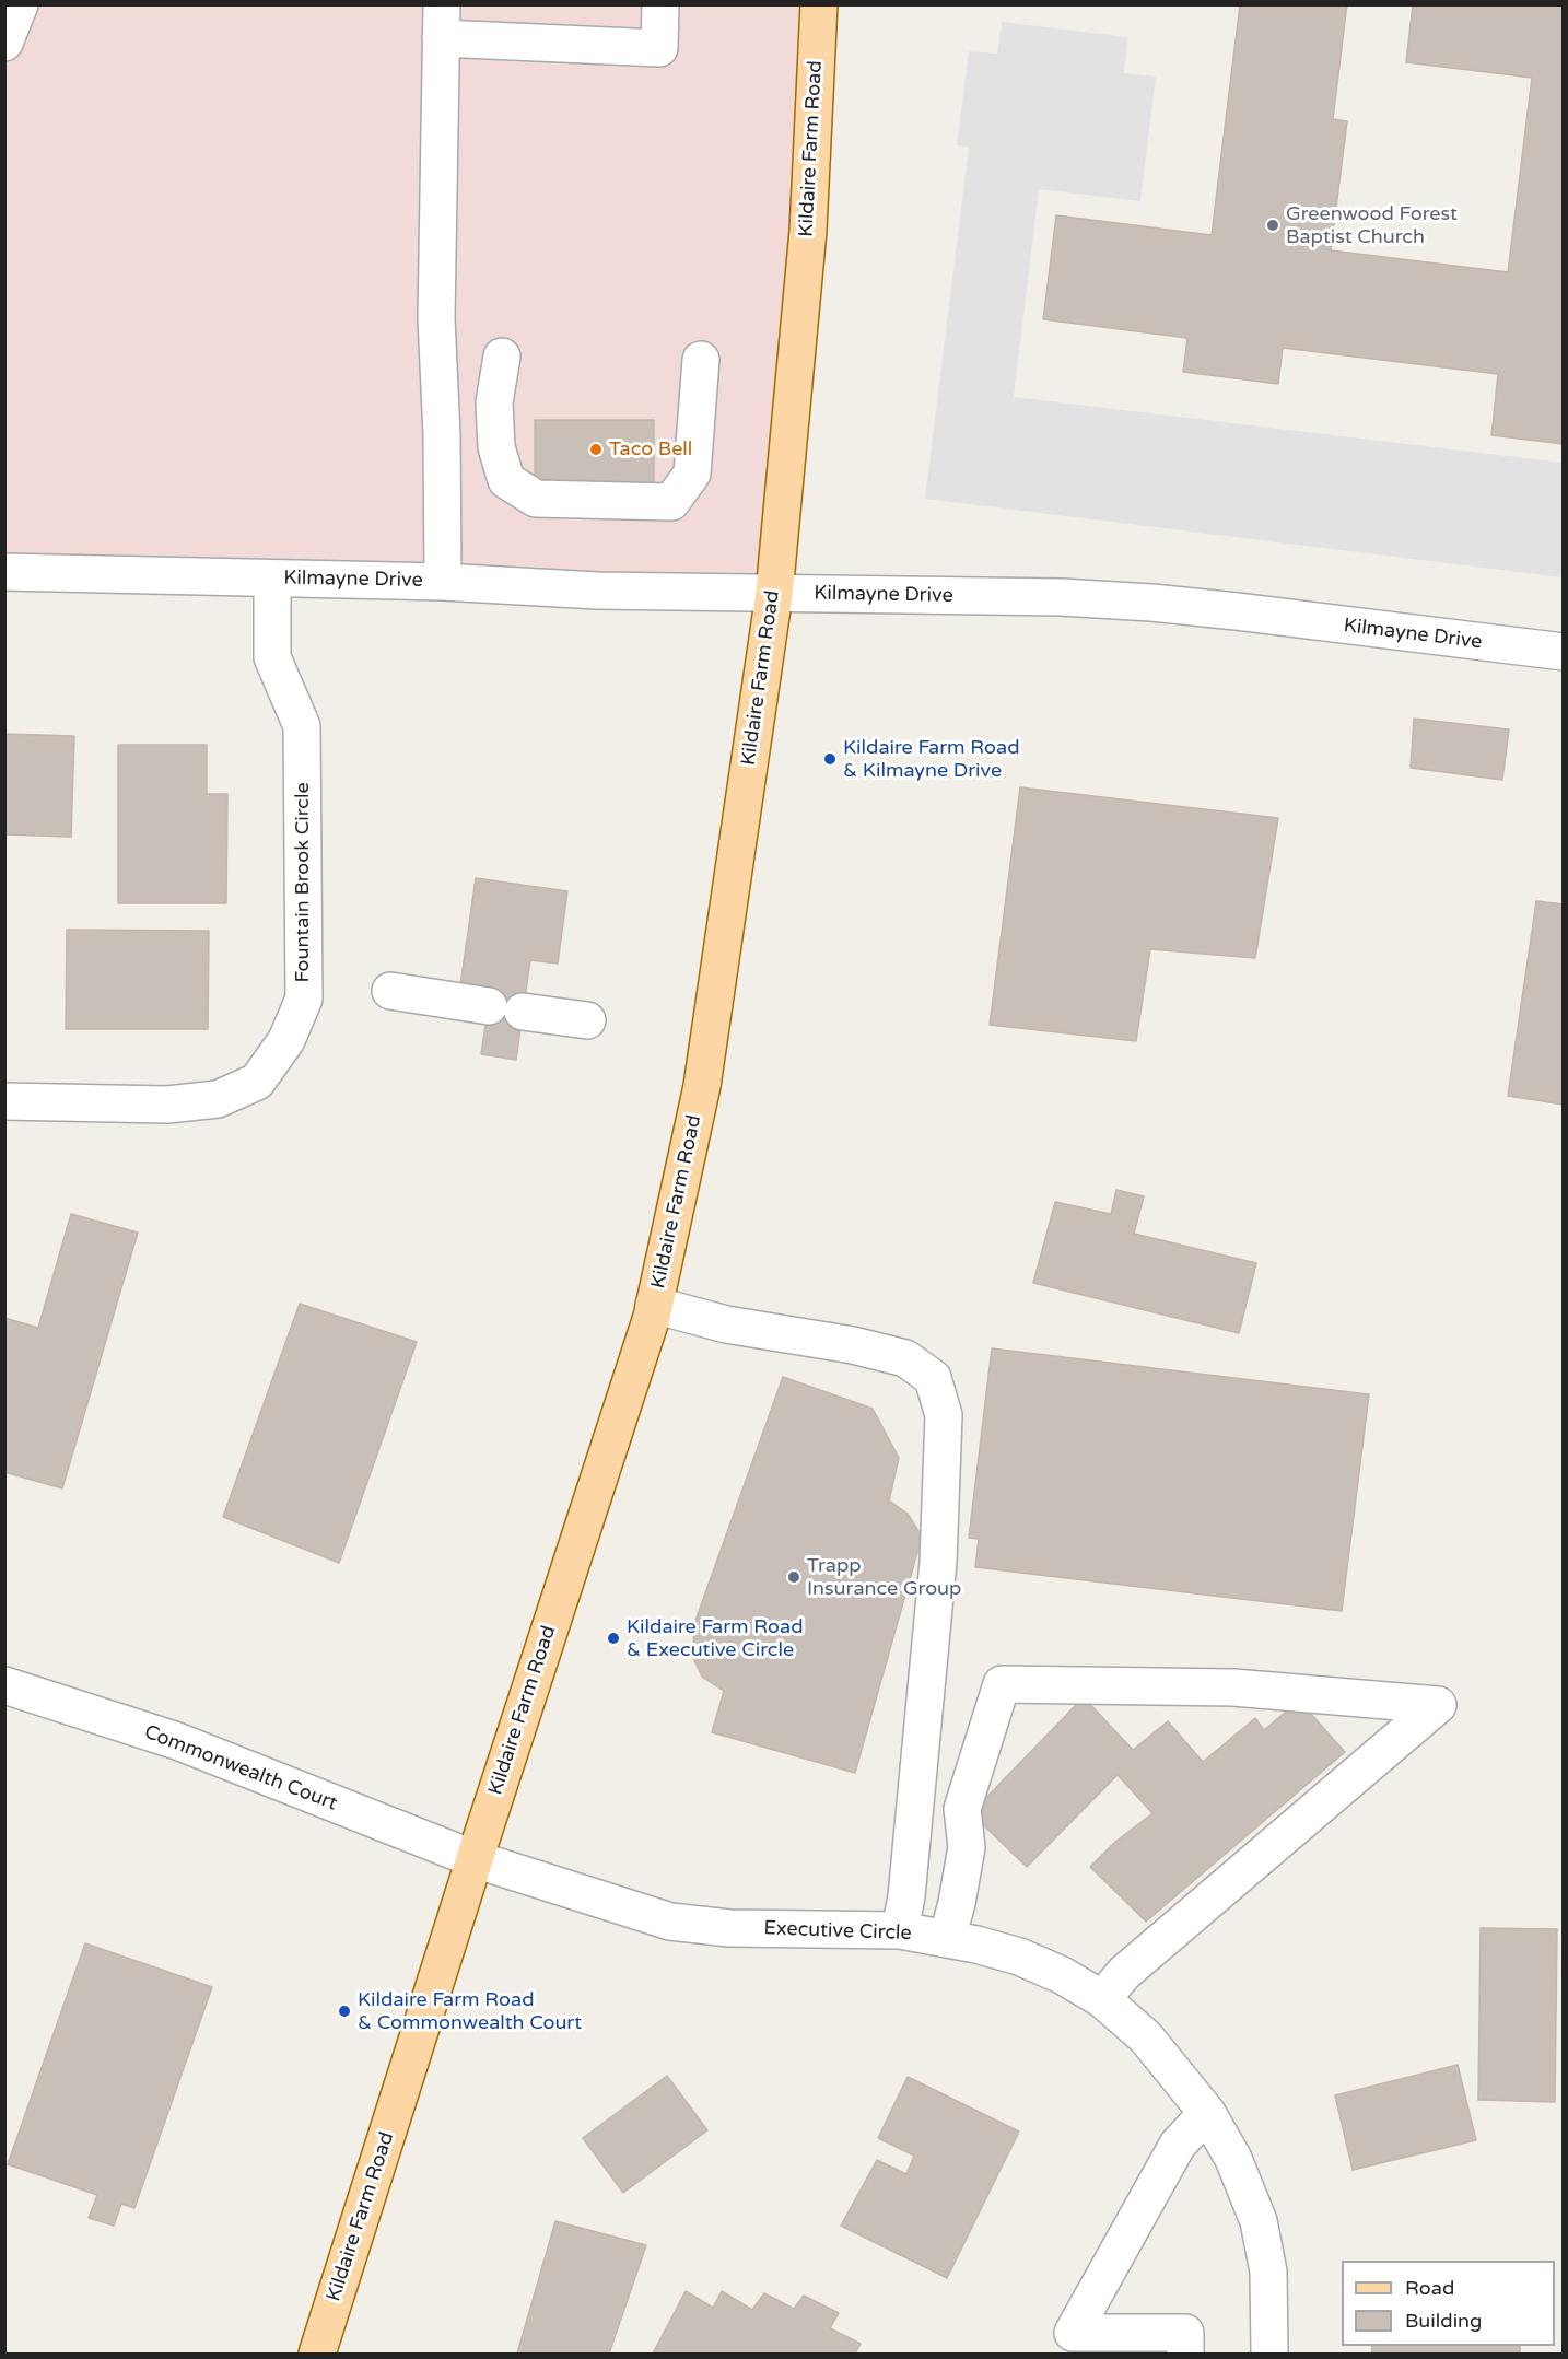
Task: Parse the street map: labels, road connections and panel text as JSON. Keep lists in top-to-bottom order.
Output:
{
  "streets": {
    "main road": ["Kildaire Farm Road"],
    "street": [
      "Kilmayne Drive",
      "Fountain Brook Circle",
      "Commonwealth Court",
      "Executive Circle"
    ]
  },
  "crossings": [
    ["Kildaire Farm Road", "Kilmayne Drive"],
    ["Kildaire Farm Road", "Commonwealth Court"],
    ["Kildaire Farm Road", "Executive Circle"],
    ["Kilmayne Drive", "Fountain Brook Circle"],
    ["Commonwealth Court", "Executive Circle"]
  ],
  "places": [
    "Greenwood Forest Baptist Church",
    "Taco Bell",
    "Kildaire Farm Road & Kilmayne Drive",
    "Trapp Insurance Group",
    "Kildaire Farm Road & Executive Circle",
    "Kildaire Farm Road & Commonwealth Court"
  ],
  "legend": ["Road", "Building"]
}
